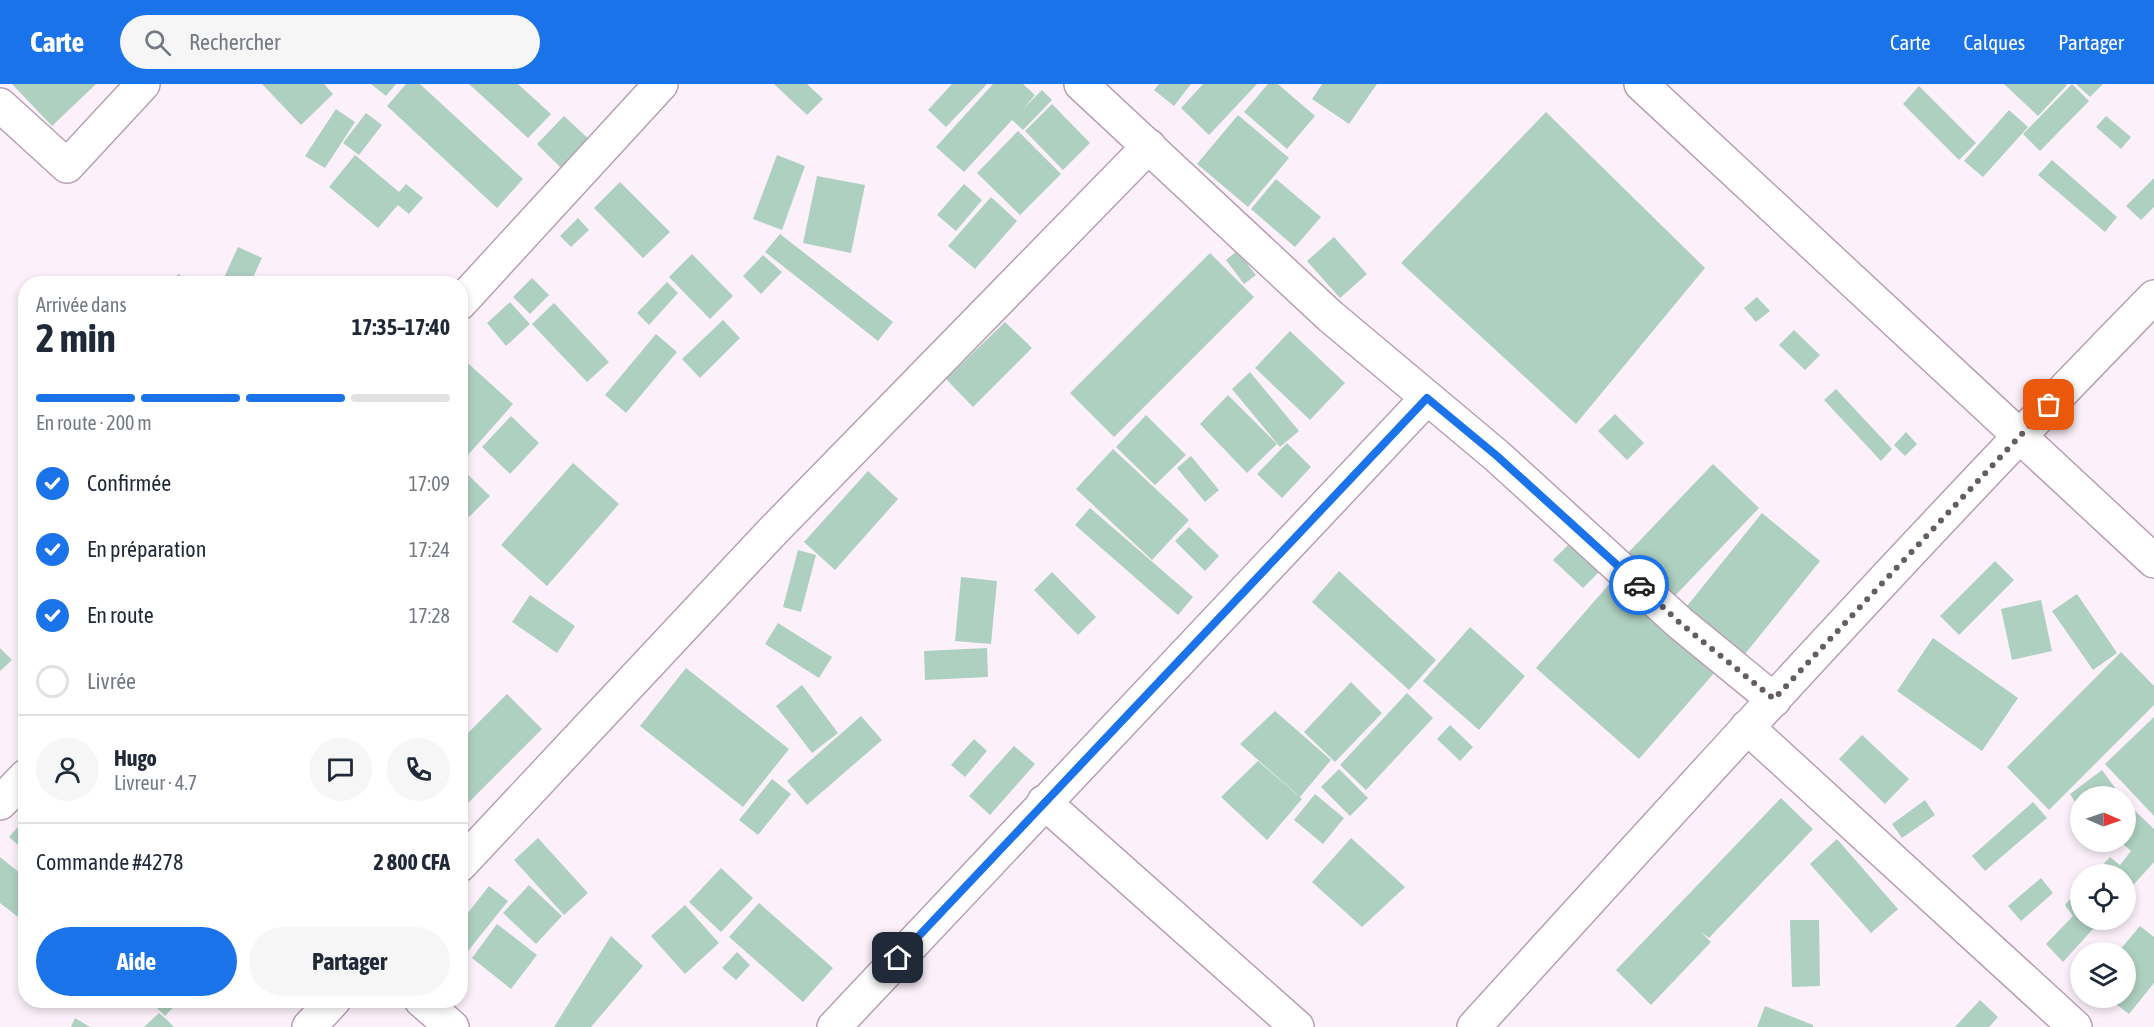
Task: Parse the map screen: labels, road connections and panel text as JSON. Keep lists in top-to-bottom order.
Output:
{
  "north": "right",
  "page": {
    "header": "Carte",
    "search": "Rechercher",
    "nav": ["Carte", "Calques", "Partager"],
    "heading": ["2 min", "Arrivée dans", "17:35–17:40"],
    "panel": [
      "Hugo",
      "Livreur · 4.7",
      "Commande #4278",
      "2 800 CFA"
    ],
    "bar": "En route · 200 m",
    "list": [
      ["Confirmée", "17:09"],
      ["En préparation", "17:24"],
      ["En route", "17:28"],
      "Livrée"
    ],
    "buttons": ["Aide", "Partager"]
  }
}
